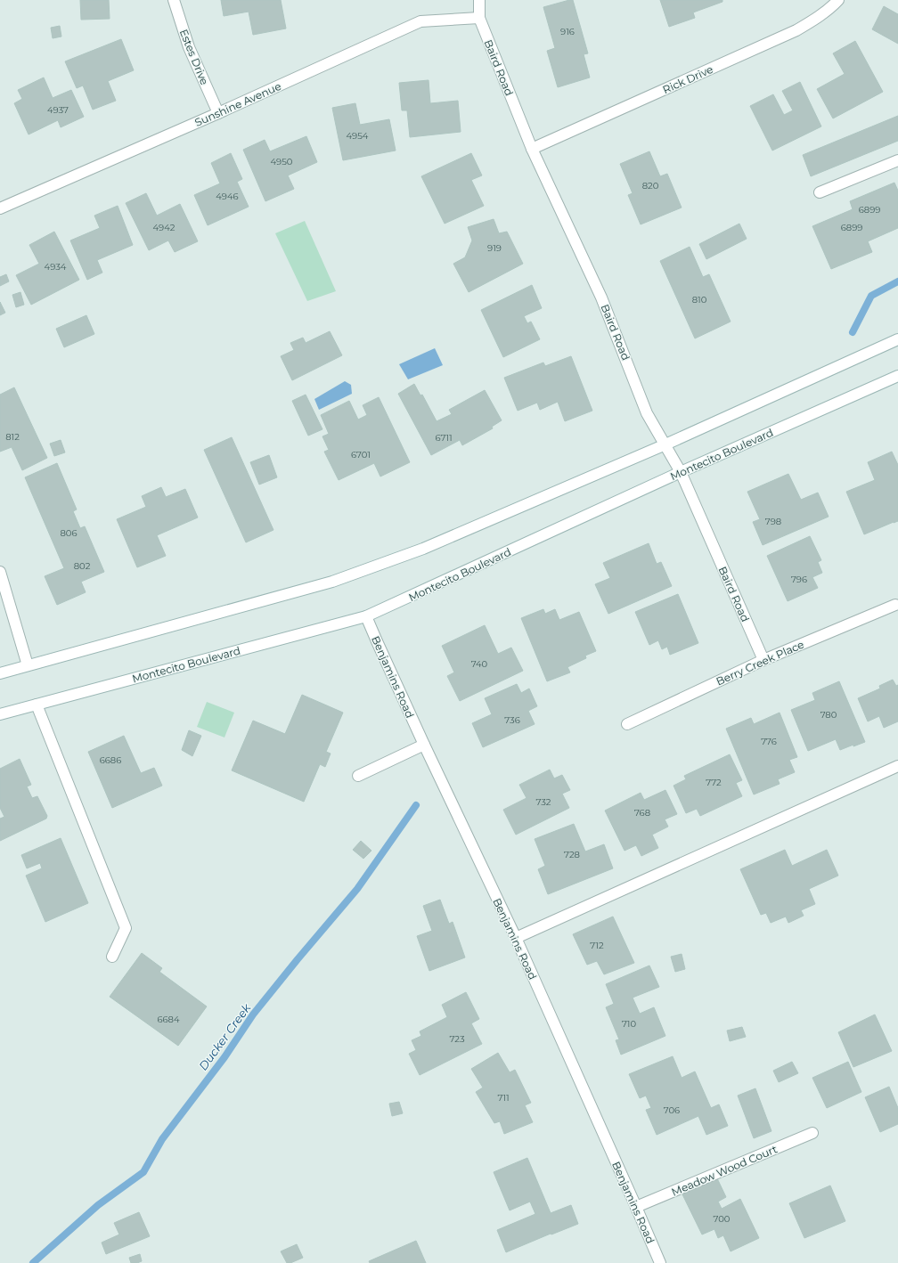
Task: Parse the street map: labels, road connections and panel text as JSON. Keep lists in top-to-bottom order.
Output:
{
  "streets": {
    "street": [
      "Estes Drive",
      "Baird Road",
      "Rick Drive",
      "Sunshine Avenue",
      "Montecito Boulevard",
      "Berry Creek Place",
      "Benjamins Road",
      "Meadow Wood Court"
    ]
  },
  "crossings": [
    ["Estes Drive", "Sunshine Avenue"],
    ["Baird Road", "Rick Drive"],
    ["Baird Road", "Sunshine Avenue"],
    ["Baird Road", "Montecito Boulevard"],
    ["Baird Road", "Berry Creek Place"],
    ["Montecito Boulevard", "Benjamins Road"],
    ["Benjamins Road", "Meadow Wood Court"]
  ],
  "water": ["Ducker Creek"],
  "house_numbers": [
    "916",
    "4937",
    "4954",
    "4950",
    "820",
    "4946",
    "6899",
    "4942",
    "6899",
    "919",
    "4934",
    "810",
    "812",
    "6711",
    "6701",
    "798",
    "806",
    "802",
    "796",
    "740",
    "780",
    "736",
    "776",
    "6686",
    "772",
    "732",
    "768",
    "728",
    "712",
    "6684",
    "710",
    "723",
    "711",
    "706",
    "700"
  ]
}
